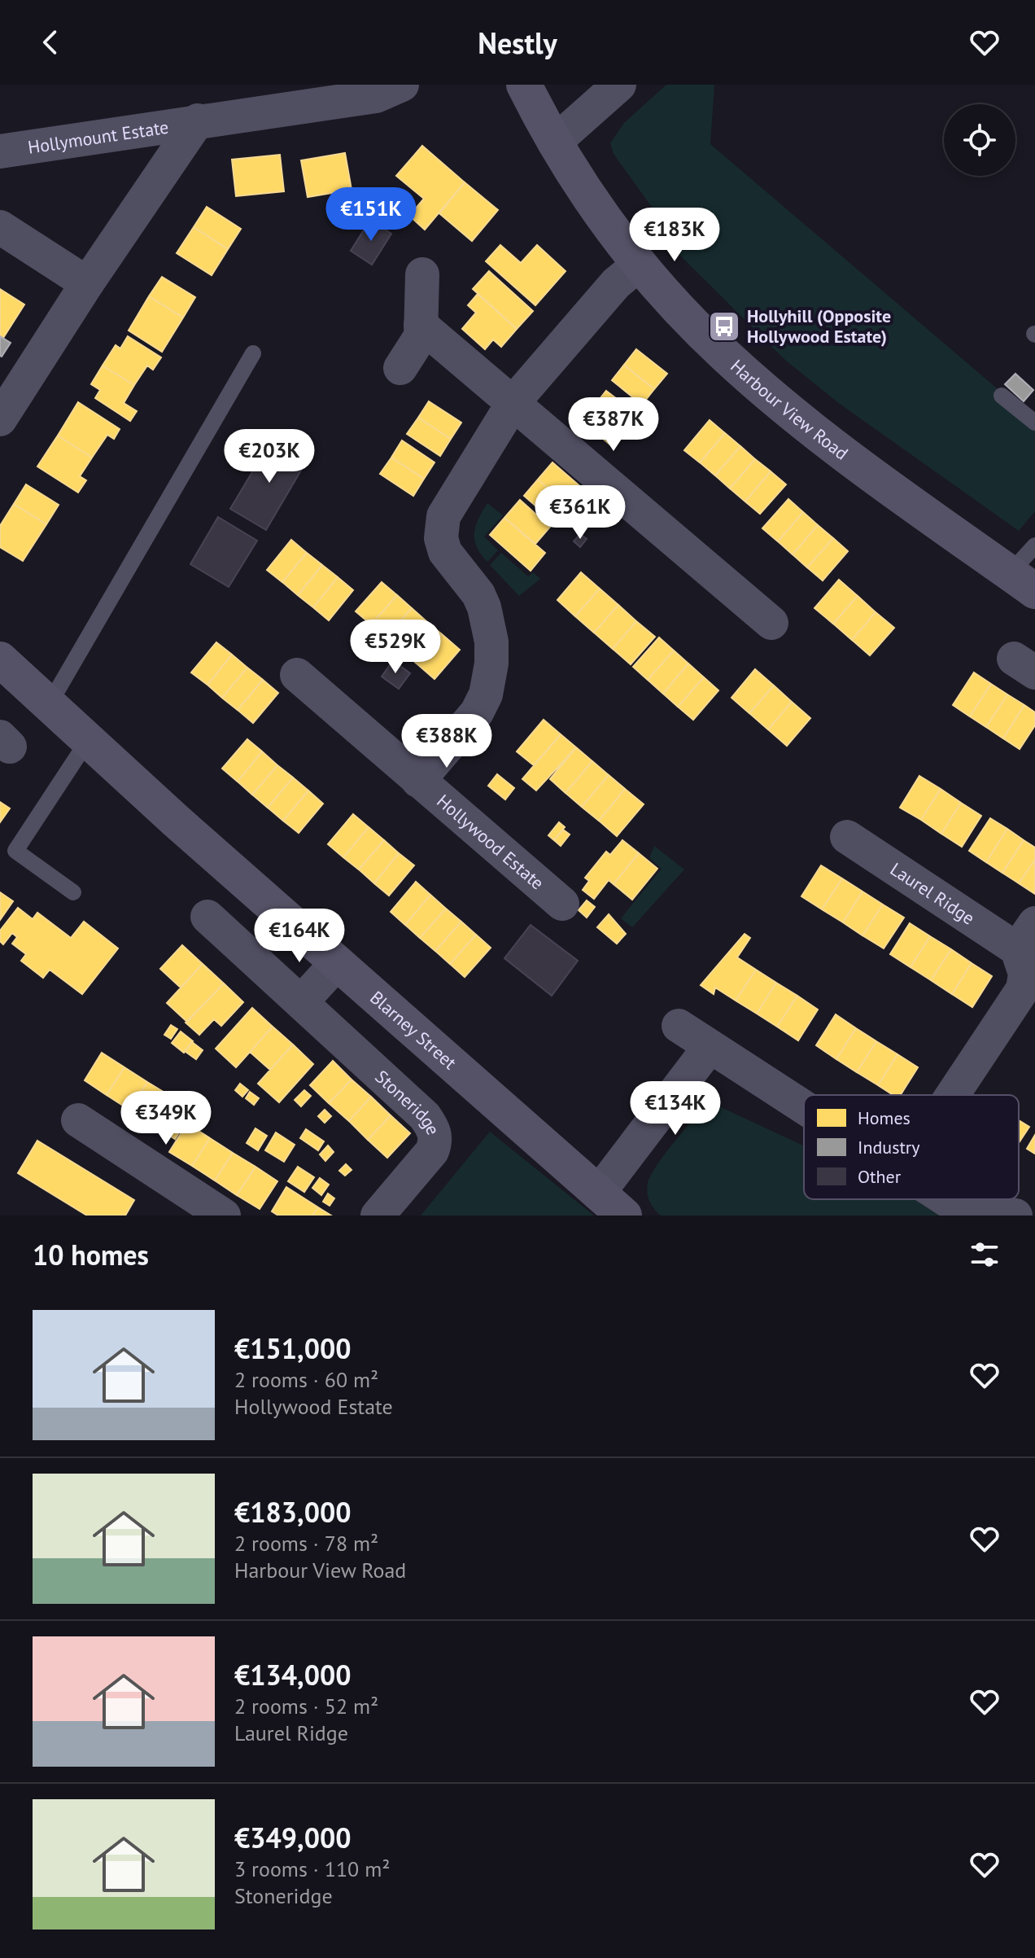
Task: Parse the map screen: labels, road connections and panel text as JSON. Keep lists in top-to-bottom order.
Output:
{
  "streets": {
    "street": [
      "Hollymount Estate",
      "Harbour View Road",
      "Hollywood Estate",
      "Laurel Ridge",
      "Blarney Street",
      "Stoneridge"
    ]
  },
  "places": {
    "bus stop": ["Hollyhill (Opposite Hollywood Estate)"]
  },
  "legend": ["Homes", "Industry", "Other"],
  "page": {
    "header": "Nestly",
    "price": [
      "€151K",
      "€183K",
      "€387K",
      "€203K",
      "€361K",
      "€529K",
      "€388K",
      "€164K",
      "€134K",
      "€349K"
    ],
    "heading": "10 homes",
    "list": [
      {
        "name": "€151,000",
        "note": "2 rooms · 60 m² · Hollywood Estate"
      },
      {
        "name": "€183,000",
        "note": "2 rooms · 78 m² · Harbour View Road"
      },
      {
        "name": "€134,000",
        "note": "2 rooms · 52 m² · Laurel Ridge"
      },
      {
        "name": "€349,000",
        "note": "3 rooms · 110 m² · Stoneridge"
      }
    ]
  }
}
